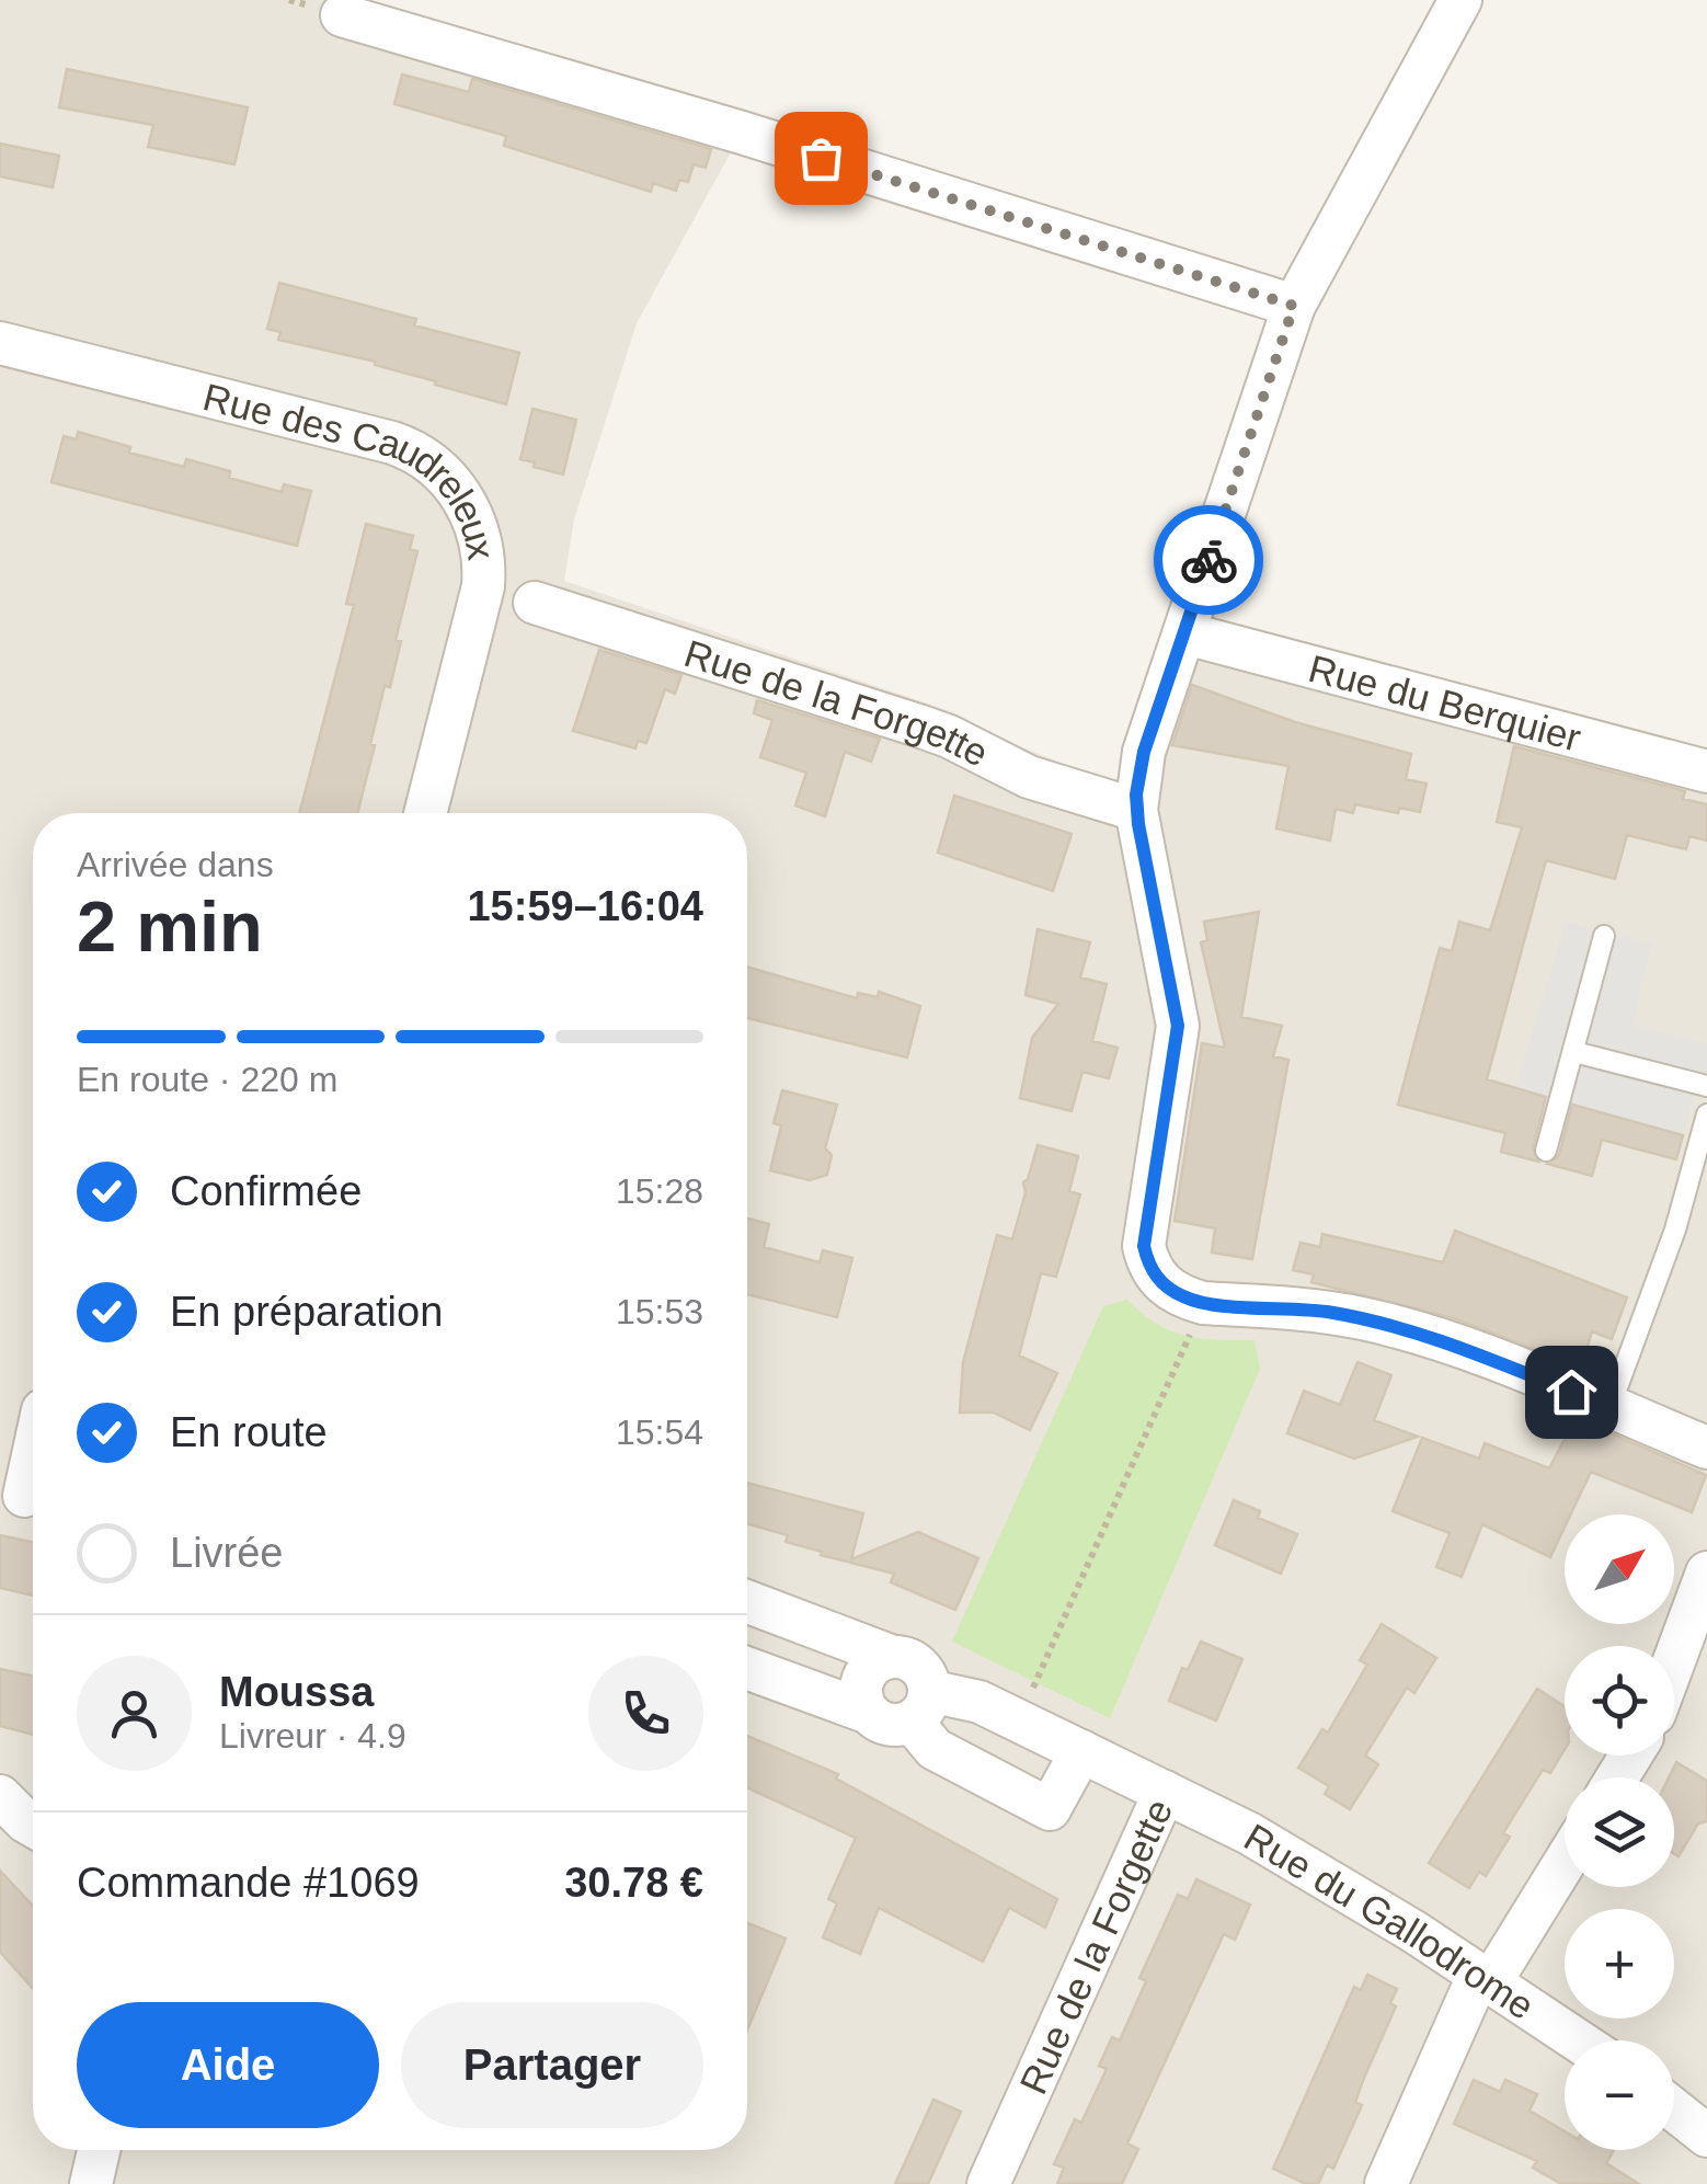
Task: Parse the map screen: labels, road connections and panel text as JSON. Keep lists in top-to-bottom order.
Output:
{
  "streets": {
    "street": [
      "Rue des Caudreleux",
      "Rue du Berquier",
      "Rue de la Forgette",
      "Rue du Gallodrome"
    ]
  },
  "crossings": [
    ["Rue de la Forgette", "Rue du Gallodrome"]
  ],
  "north": "top right",
  "page": {
    "heading": ["2 min", "Arrivée dans", "15:59–16:04"],
    "panel": [
      "Moussa",
      "Livreur · 4.9",
      "Commande #1069",
      "30.78 €"
    ],
    "bar": "En route · 220 m",
    "list": [
      ["Confirmée", "15:28"],
      ["En préparation", "15:53"],
      ["En route", "15:54"],
      "Livrée"
    ],
    "map_buttons": ["+", "−"],
    "buttons": ["Aide", "Partager"]
  }
}
